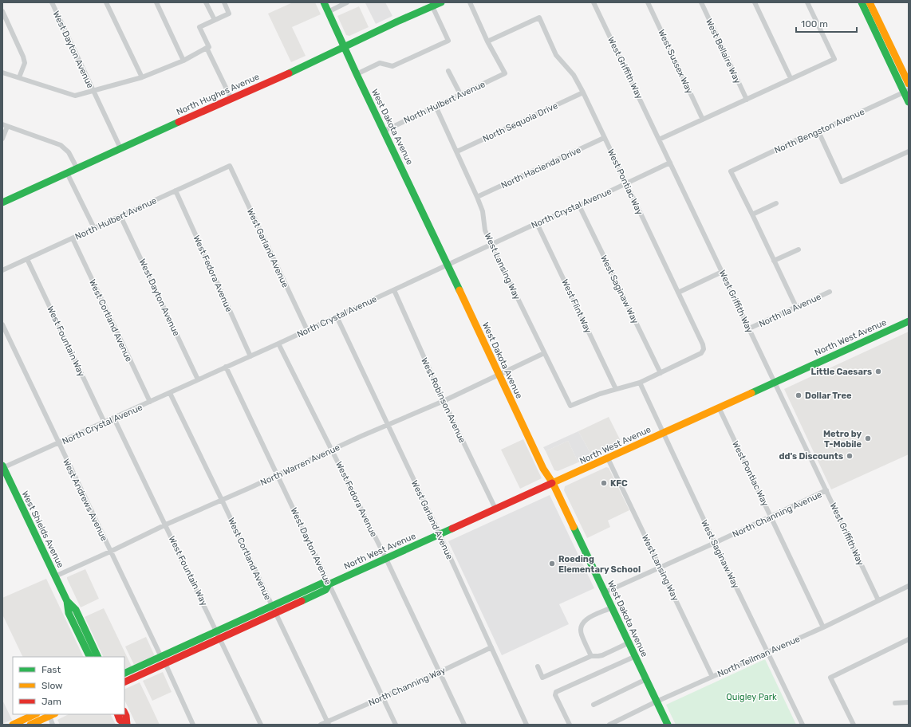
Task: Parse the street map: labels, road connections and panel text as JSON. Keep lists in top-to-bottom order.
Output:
{
  "streets": {
    "main road": [
      "North Hughes Avenue",
      "West Dakota Avenue",
      "North West Avenue",
      "West Shields Avenue"
    ],
    "street": [
      "West Dayton Avenue",
      "West Bellaire Way",
      "West Sussex Way",
      "West Griffith Way",
      "North Hulbert Avenue",
      "North Sequoia Drive",
      "North Bengston Avenue",
      "North Hacienda Drive",
      "West Pontiac Way",
      "North Crystal Avenue",
      "West Garland Avenue",
      "West Lansing Way",
      "West Fedora Avenue",
      "West Saginaw Way",
      "West Flint Way",
      "North Ila Avenue",
      "West Cortland Avenue",
      "West Fountain Way",
      "West Robinson Avenue",
      "North Warren Avenue",
      "West Andrews Avenue",
      "North Channing Avenue",
      "North Teilman Avenue",
      "North Channing Way"
    ]
  },
  "crossings": [
    ["West Dayton Avenue", "North Hughes Avenue"],
    ["West Dayton Avenue", "North Hulbert Avenue"],
    ["West Dayton Avenue", "North Crystal Avenue"],
    ["West Dayton Avenue", "North West Avenue"],
    ["West Dayton Avenue", "North Warren Avenue"],
    ["West Dayton Avenue", "North Channing Way"],
    ["West Griffith Way", "North Crystal Avenue"],
    ["West Griffith Way", "North Ila Avenue"],
    ["West Griffith Way", "North West Avenue"],
    ["West Griffith Way", "North Channing Avenue"],
    ["West Griffith Way", "North Teilman Avenue"],
    ["North Hughes Avenue", "West Dakota Avenue"],
    ["North Hulbert Avenue", "West Dakota Avenue"],
    ["North Hulbert Avenue", "West Pontiac Way"],
    ["North Hulbert Avenue", "West Garland Avenue"],
    ["North Hulbert Avenue", "West Lansing Way"],
    ["North Hulbert Avenue", "West Fedora Avenue"],
    ["North Hulbert Avenue", "West Cortland Avenue"],
    ["North Hulbert Avenue", "West Fountain Way"],
    ["North Sequoia Drive", "West Pontiac Way"],
    ["North Sequoia Drive", "West Lansing Way"],
    ["West Dakota Avenue", "North Crystal Avenue"],
    ["West Dakota Avenue", "North West Avenue"],
    ["West Dakota Avenue", "North Warren Avenue"],
    ["West Dakota Avenue", "North Channing Avenue"],
    ["West Dakota Avenue", "North Teilman Avenue"],
    ["North Hacienda Drive", "West Pontiac Way"],
    ["North Hacienda Drive", "West Lansing Way"],
    ["West Pontiac Way", "North Crystal Avenue"],
    ["West Pontiac Way", "West Saginaw Way"],
    ["West Pontiac Way", "North West Avenue"],
    ["West Pontiac Way", "North Channing Avenue"],
    ["West Pontiac Way", "North Teilman Avenue"],
    ["North Crystal Avenue", "West Garland Avenue"],
    ["North Crystal Avenue", "West Lansing Way"],
    ["North Crystal Avenue", "West Fedora Avenue"],
    ["North Crystal Avenue", "West Saginaw Way"],
    ["North Crystal Avenue", "West Flint Way"],
    ["North Crystal Avenue", "West Cortland Avenue"],
    ["North Crystal Avenue", "West Fountain Way"],
    ["North Crystal Avenue", "West Robinson Avenue"],
    ["North Crystal Avenue", "West Andrews Avenue"],
    ["North Crystal Avenue", "West Shields Avenue"],
    ["West Garland Avenue", "North West Avenue"],
    ["West Garland Avenue", "North Warren Avenue"],
    ["West Garland Avenue", "North Channing Way"],
    ["West Lansing Way", "West Flint Way"],
    ["West Lansing Way", "North West Avenue"],
    ["West Lansing Way", "North Warren Avenue"],
    ["West Lansing Way", "North Channing Avenue"],
    ["West Lansing Way", "North Teilman Avenue"],
    ["West Fedora Avenue", "North West Avenue"],
    ["West Fedora Avenue", "North Warren Avenue"],
    ["West Fedora Avenue", "North Channing Way"],
    ["West Saginaw Way", "North West Avenue"],
    ["West Saginaw Way", "North Channing Avenue"],
    ["West Saginaw Way", "North Teilman Avenue"],
    ["West Cortland Avenue", "North West Avenue"],
    ["West Cortland Avenue", "North Warren Avenue"],
    ["West Cortland Avenue", "North Channing Way"],
    ["North West Avenue", "West Fountain Way"],
    ["North West Avenue", "West Robinson Avenue"],
    ["North West Avenue", "West Andrews Avenue"],
    ["West Fountain Way", "North Warren Avenue"],
    ["West Robinson Avenue", "North Warren Avenue"],
    ["North Warren Avenue", "West Andrews Avenue"],
    ["North Warren Avenue", "West Shields Avenue"]
  ],
  "parks": ["Quigley Park"],
  "places": [
    "Little Caesars",
    "Dollar Tree",
    "Metro by T-Mobile",
    "dd's Discounts",
    "KFC",
    "Roeding Elementary School"
  ],
  "legend": ["Fast", "Slow", "Jam"],
  "scale_bar": "100 m"
}
